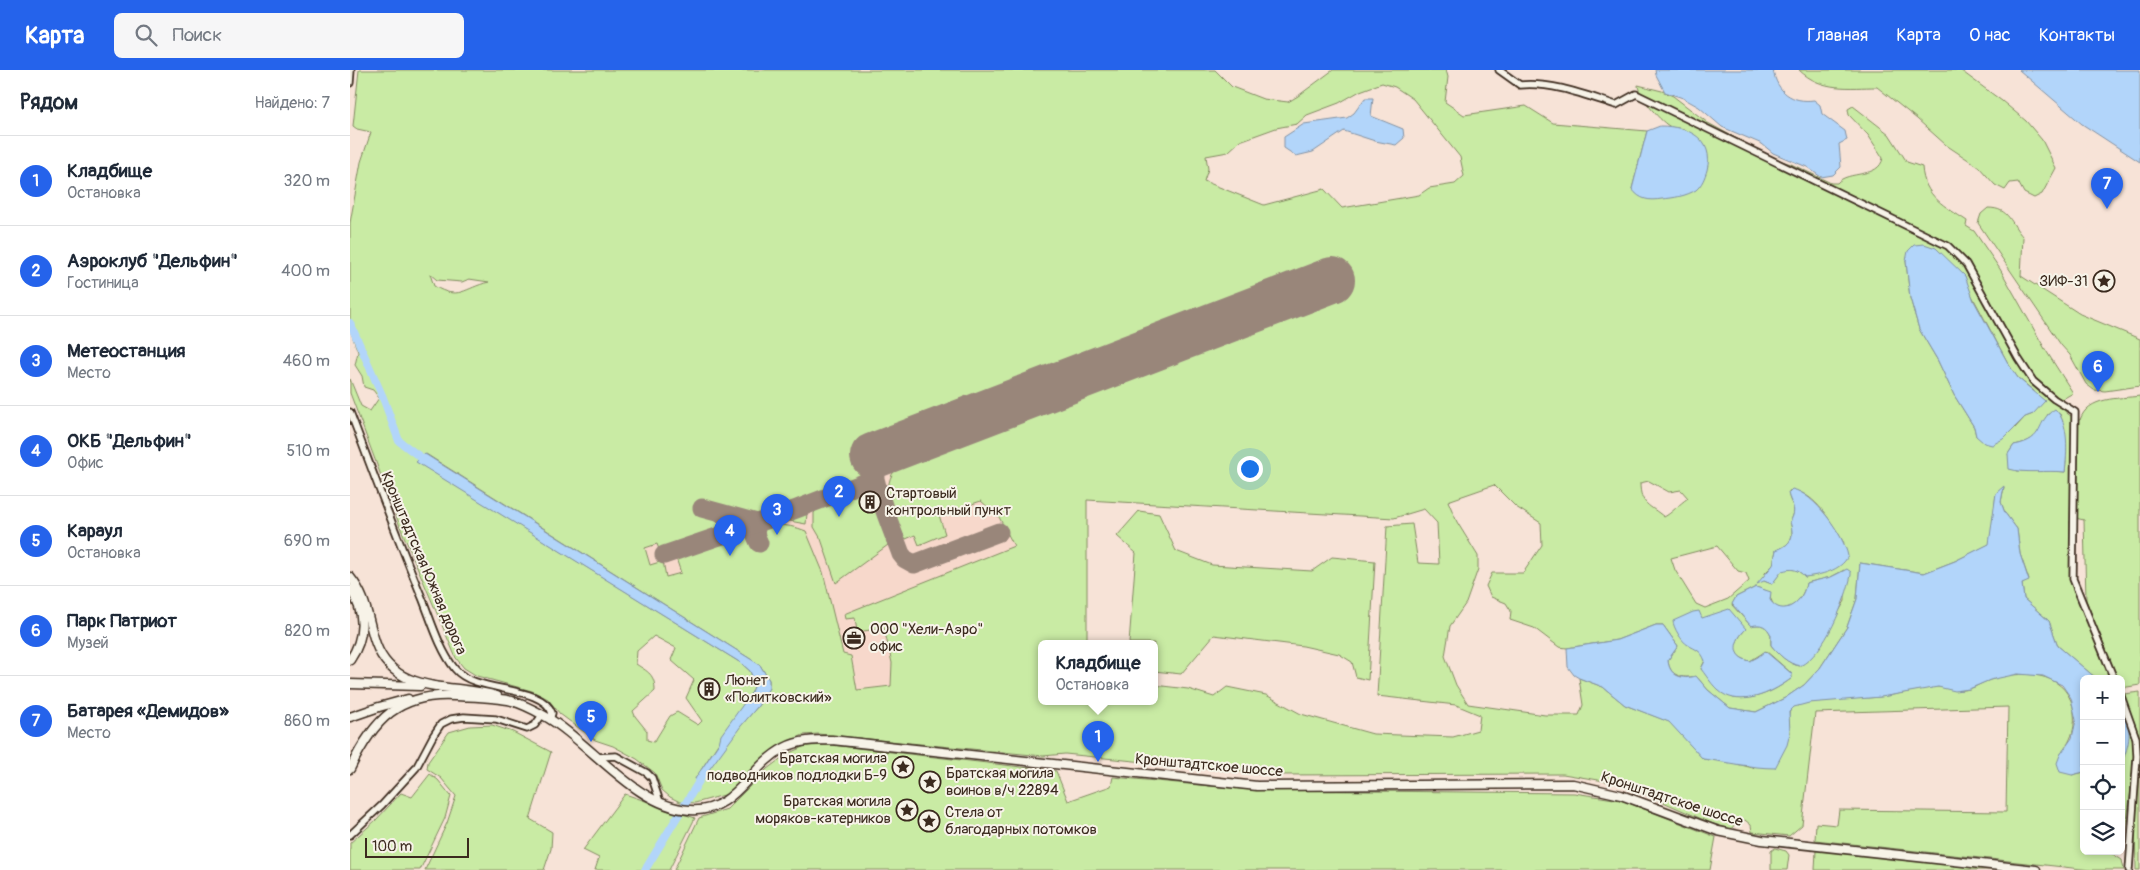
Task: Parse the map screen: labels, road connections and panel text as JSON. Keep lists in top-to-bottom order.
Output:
{
  "streets": {
    "street": ["Кронштадтская Южная дорога", "Кронштадтское шоссе"]
  },
  "crossings": [
    ["Кронштадтская Южная дорога", "Кронштадтское шоссе"]
  ],
  "places": {
    "place": [
      "ЗИФ-31",
      "Братская могила подводников подлодки Б-9",
      "Братская могила воинов в/ч 22894",
      "Братская могила моряков-катерников",
      "Стела от благодарных потомков"
    ],
    "building": ["Стартовый контрольный пункт", "Люнет «Политковский»"],
    "office": ["ООО \"Хели-Аэро\" офис"]
  },
  "scale_bar": "100 m",
  "page": {
    "header": "Карта",
    "search": "Поиск",
    "nav": [
      "Главная",
      "Карта",
      "О нас",
      "Контакты"
    ],
    "heading": ["Рядом", "Найдено: 7"],
    "list": [
      {
        "mark": "1",
        "name": "Кладбище",
        "note": "Остановка",
        "value": "320 m"
      },
      {
        "mark": "2",
        "name": "Аэроклуб \"Дельфин\"",
        "note": "Гостиница",
        "value": "400 m"
      },
      {
        "mark": "3",
        "name": "Метеостанция",
        "note": "Место",
        "value": "460 m"
      },
      {
        "mark": "4",
        "name": "ОКБ \"Дельфин\"",
        "note": "Офис",
        "value": "510 m"
      },
      {
        "mark": "5",
        "name": "Караул",
        "note": "Остановка",
        "value": "690 m"
      },
      {
        "mark": "6",
        "name": "Парк Патриот",
        "note": "Музей",
        "value": "820 m"
      },
      {
        "mark": "7",
        "name": "Батарея «Демидов»",
        "note": "Место",
        "value": "860 m"
      }
    ],
    "pins": [
      "7",
      "6",
      "2",
      "3",
      "4",
      "5",
      "1"
    ],
    "popup": ["Кладбище", "Остановка"],
    "map_buttons": ["+", "−"],
    "scale": "100 m"
  }
}
